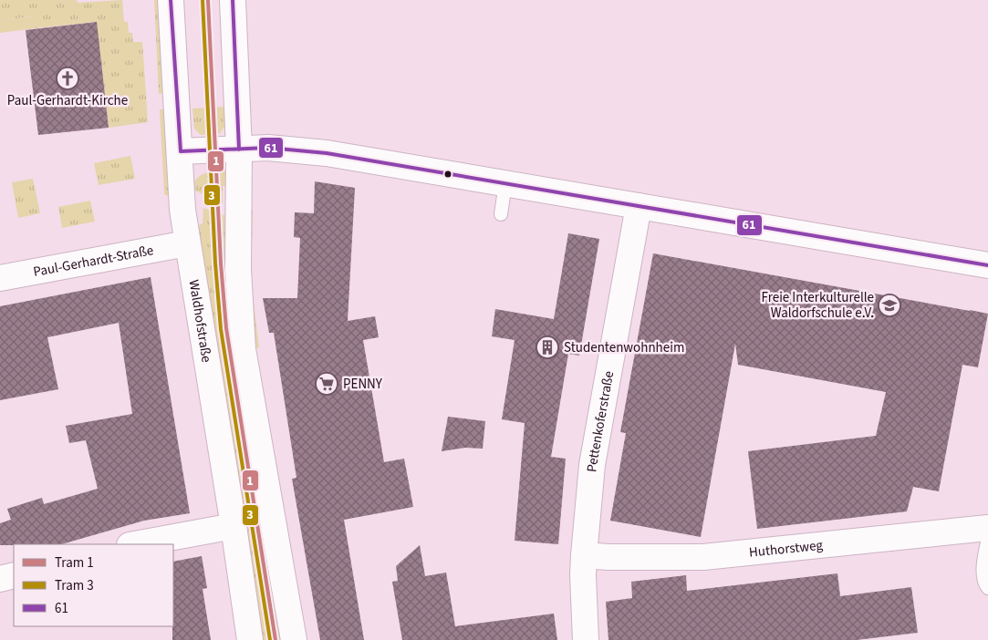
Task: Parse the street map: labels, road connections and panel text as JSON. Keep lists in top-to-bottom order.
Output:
{
  "streets": {
    "street": [
      "Paul-Gerhardt-Straße",
      "Waldhofstraße",
      "Pettenkoferstraße",
      "Huthorstweg"
    ]
  },
  "crossings": [
    ["Paul-Gerhardt-Straße", "Waldhofstraße"],
    ["Pettenkoferstraße", "Huthorstweg"]
  ],
  "places": {
    "church": ["Paul-Gerhardt-Kirche"],
    "school or university": ["Freie Interkulturelle Waldorfschule e.V."],
    "building": ["Studentenwohnheim"],
    "supermarket": ["PENNY"]
  },
  "lines": ["tram line 1", "tram line 3", "transit line 61"],
  "legend": ["Tram 1", "Tram 3", "61"]
}
